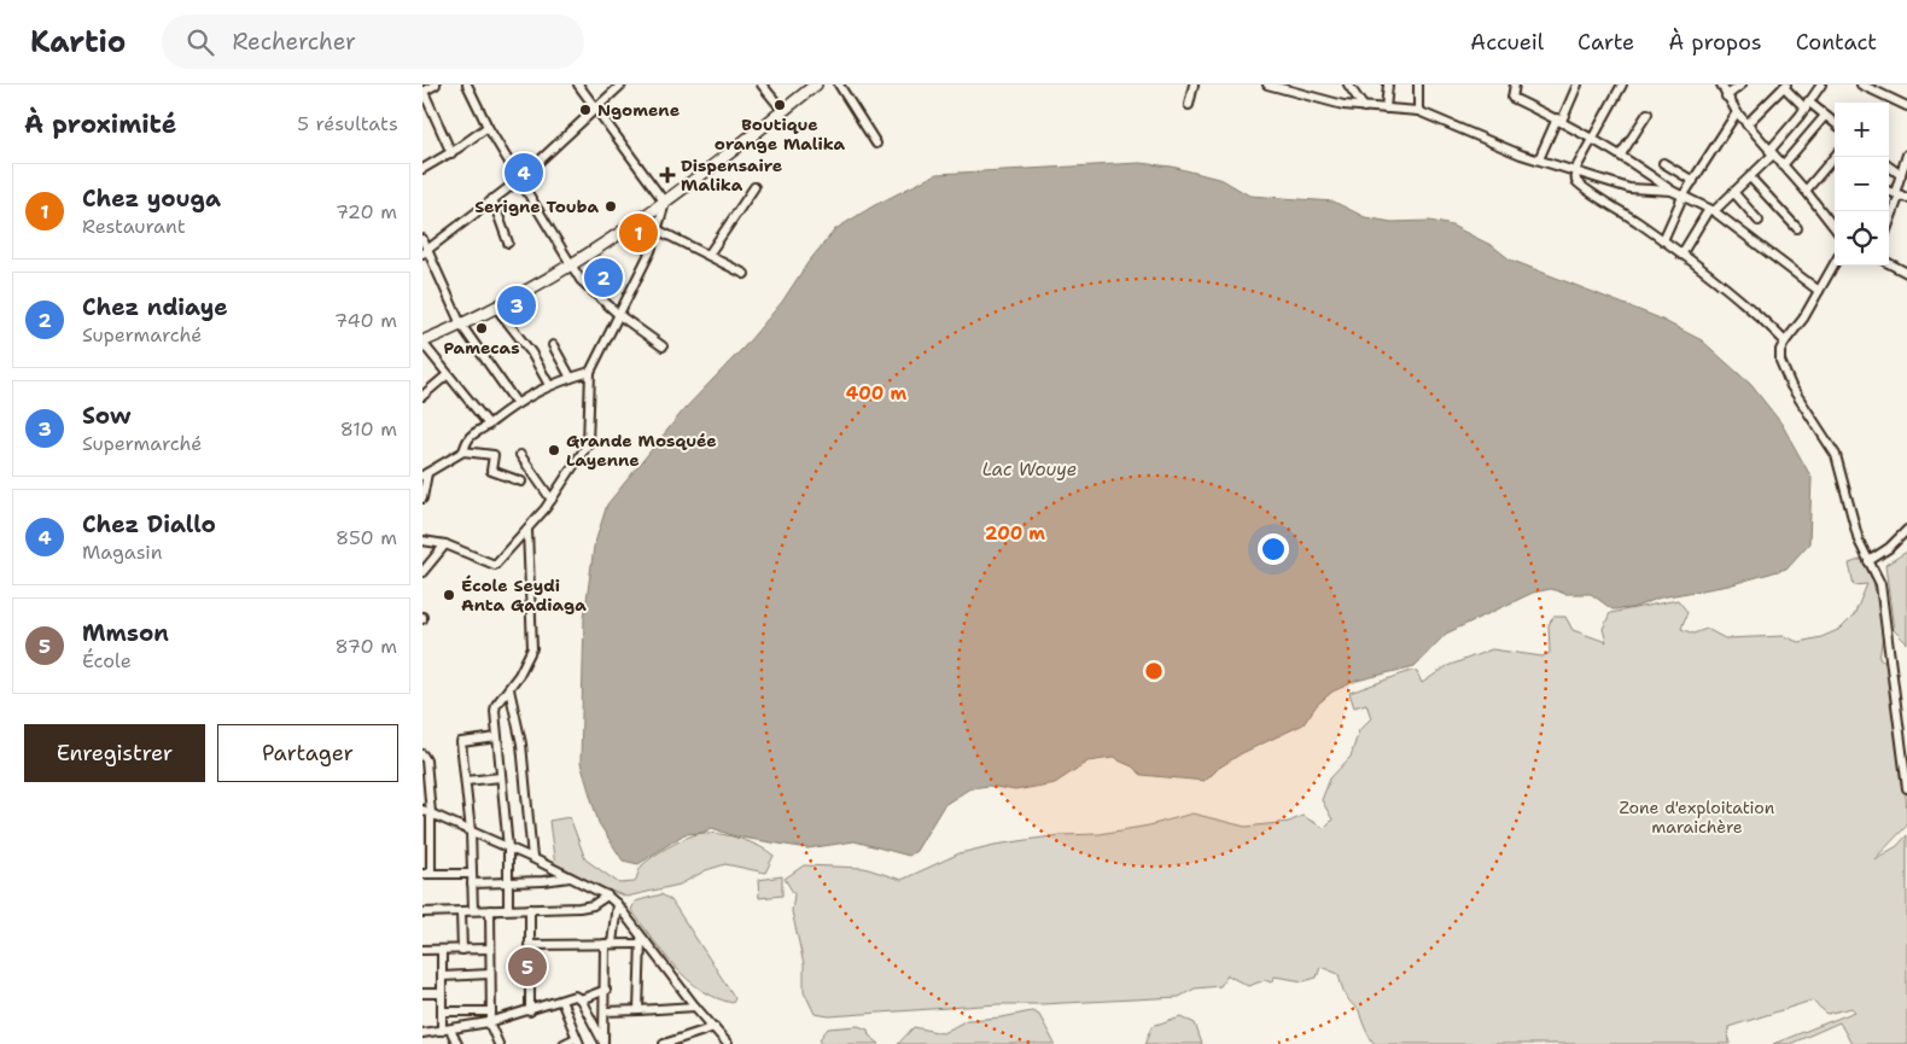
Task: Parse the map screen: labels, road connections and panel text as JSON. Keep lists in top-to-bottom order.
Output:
{
  "water": ["Lac Wouye"],
  "parks": ["Zone d'exploitation maraichère"],
  "places": {
    "other": [
      "Boutique orange Malika",
      "Ngomene",
      "Serigne Touba",
      "Pamecas",
      "Grande Mosquée Layenne",
      "École Seydi Anta Gadiaga"
    ],
    "health": ["Dispensaire Malika"]
  },
  "page": {
    "header": "Kartio",
    "search": "Rechercher",
    "nav": [
      "Accueil",
      "Carte",
      "À propos",
      "Contact"
    ],
    "heading": ["À proximité", "5 résultats"],
    "map_buttons": ["+", "−"],
    "pins": [
      "4",
      "1",
      "2",
      "3",
      "5"
    ],
    "list": [
      {
        "mark": "1",
        "name": "Chez youga",
        "note": "Restaurant",
        "value": "720 m"
      },
      {
        "mark": "2",
        "name": "Chez ndiaye",
        "note": "Supermarché",
        "value": "740 m"
      },
      {
        "mark": "3",
        "name": "Sow",
        "note": "Supermarché",
        "value": "810 m"
      },
      {
        "mark": "4",
        "name": "Chez Diallo",
        "note": "Magasin",
        "value": "850 m"
      },
      {
        "mark": "5",
        "name": "Mmson",
        "note": "École",
        "value": "870 m"
      }
    ],
    "buttons": ["Enregistrer", "Partager"]
  },
  "rings": ["400 m", "200 m"]
}
